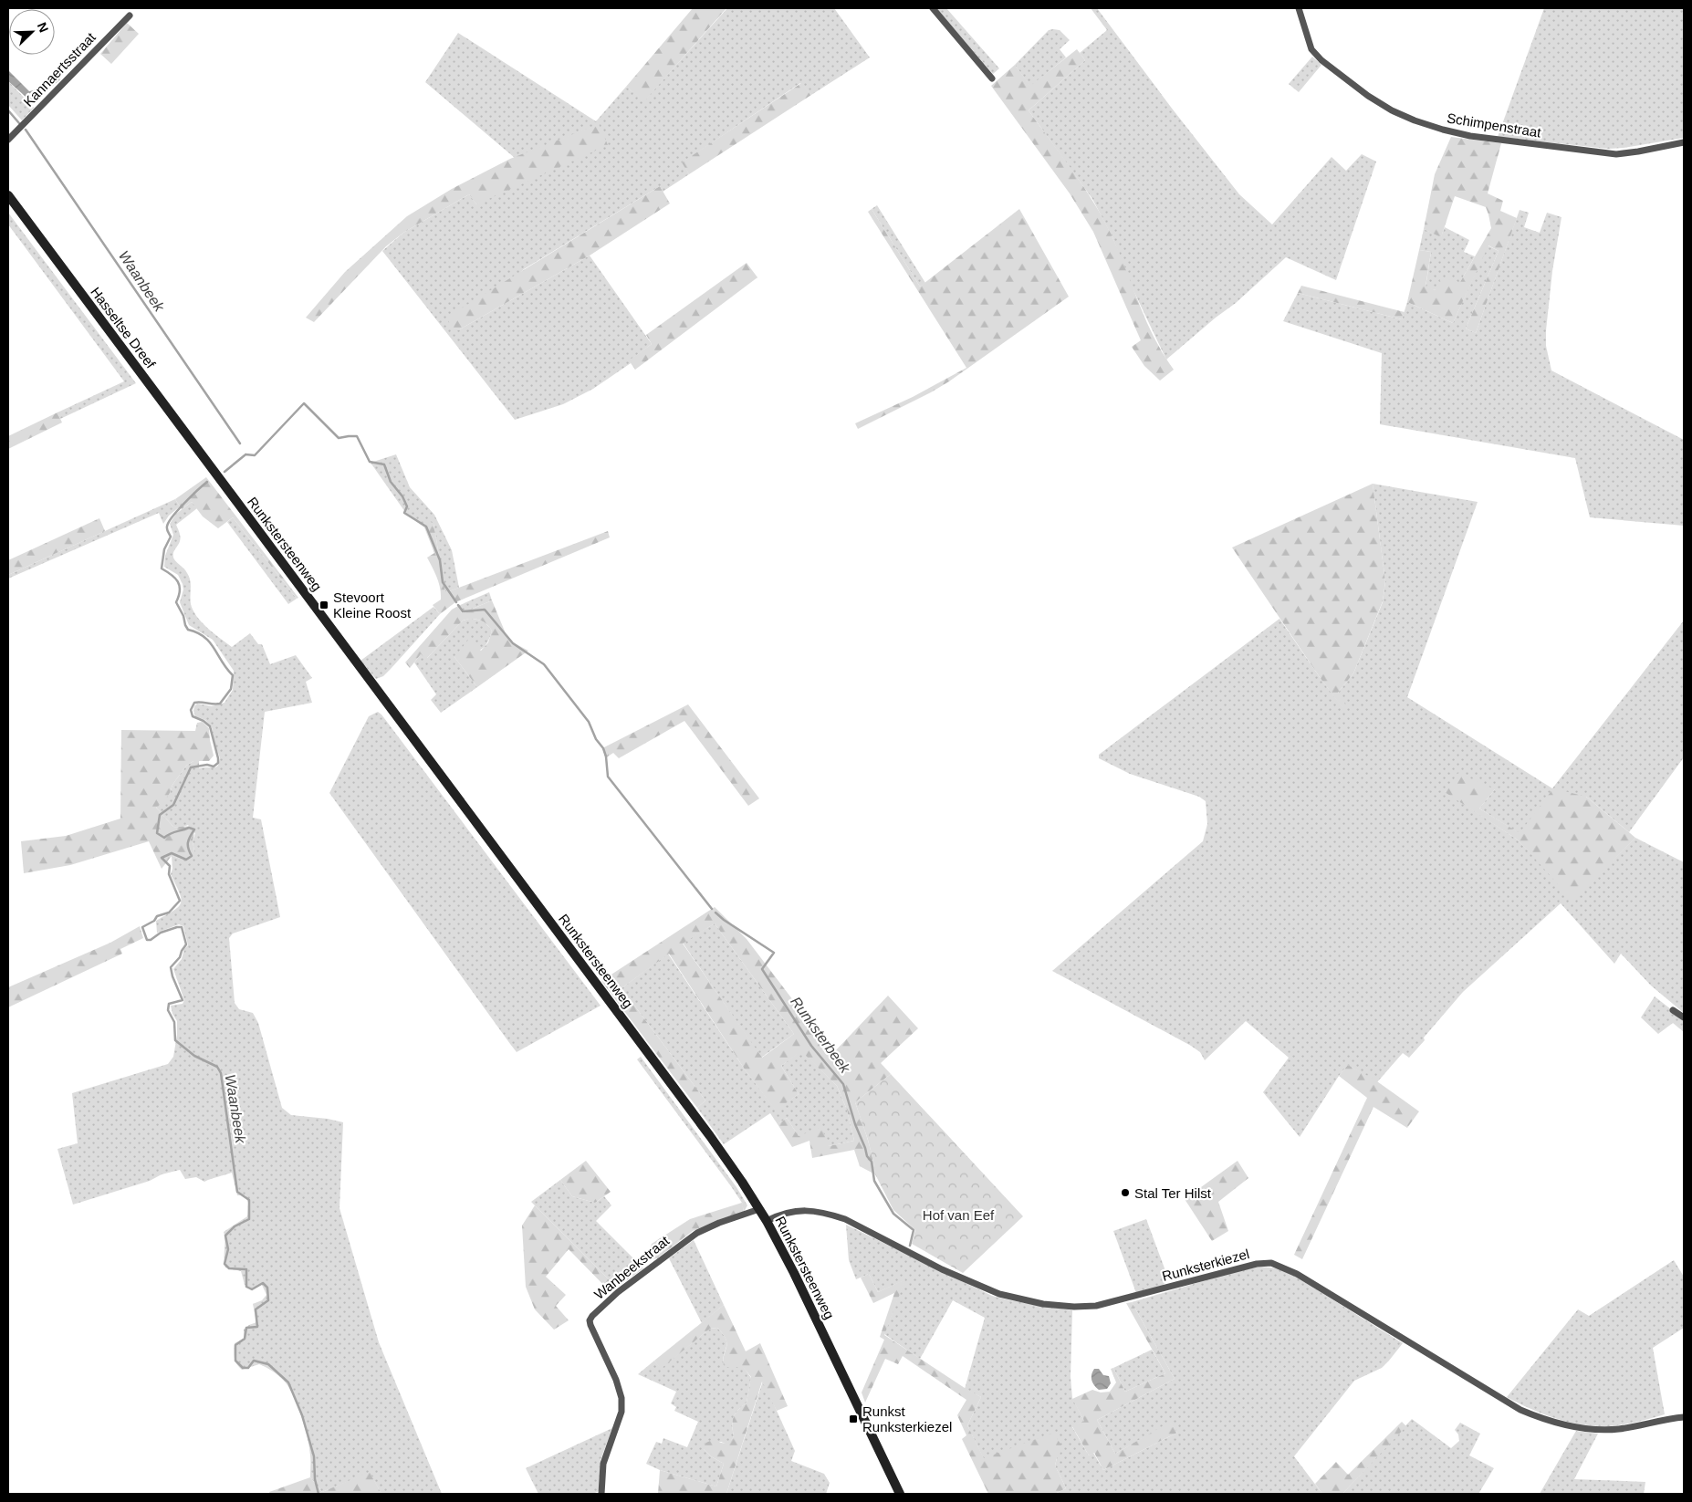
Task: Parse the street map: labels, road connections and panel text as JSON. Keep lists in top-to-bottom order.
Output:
{
  "streets": {
    "street": [
      "Kannaertsstraat",
      "Schimpenstraat",
      "Hasseltse Dreef",
      "Runkstersteenweg",
      "Runksterkiezel",
      "Wanbeekstraat"
    ]
  },
  "crossings": [
    ["Hasseltse Dreef", "Runkstersteenweg"],
    ["Runkstersteenweg", "Runksterkiezel"],
    ["Runkstersteenweg", "Wanbeekstraat"]
  ],
  "water": ["Waanbeek", "Runksterbeek"],
  "parks": ["Hof van Eef"],
  "places": {
    "transit": ["Stevoort Kleine Roost", "Runkst Runksterkiezel"],
    "other": ["Stal Ter Hilst"]
  },
  "north": "top right"
}
